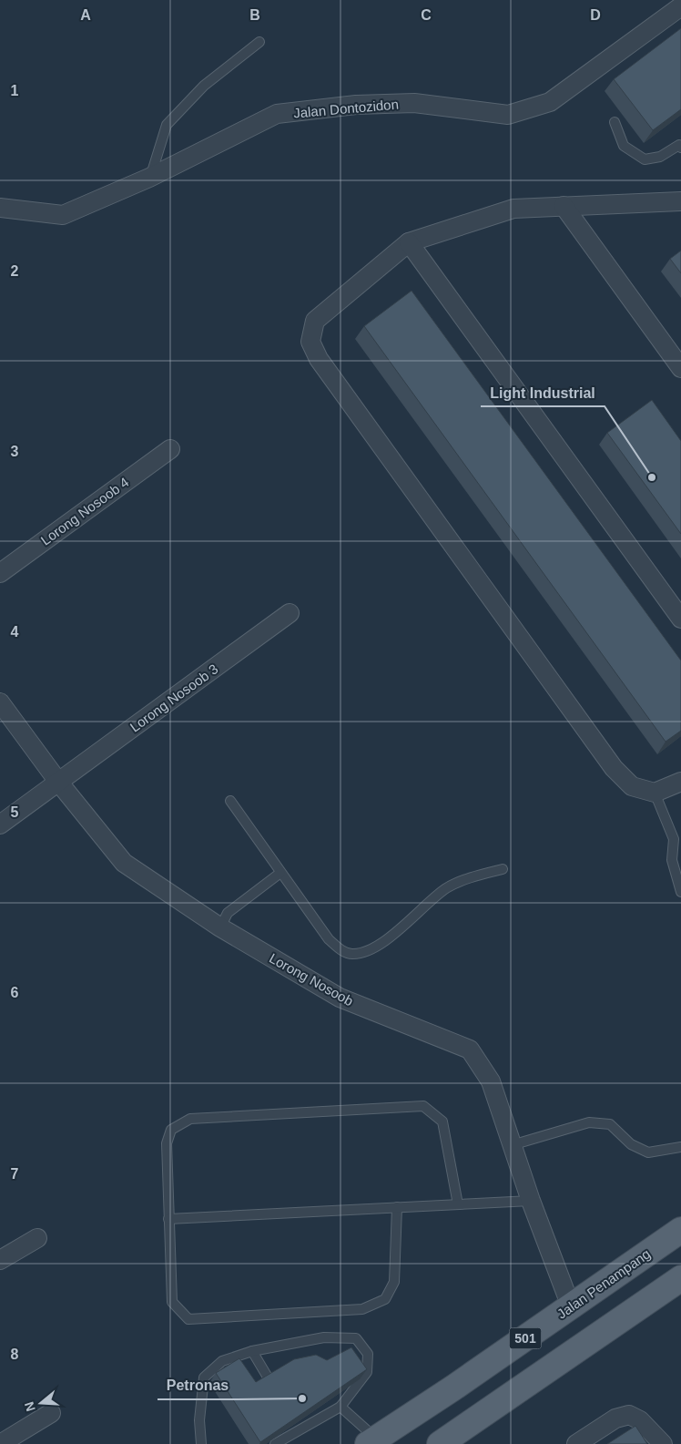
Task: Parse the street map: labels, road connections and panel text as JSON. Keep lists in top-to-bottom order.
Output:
{
  "streets": {
    "main road": ["Jalan Penampang", "501"],
    "street": [
      "Jalan Dontozidon",
      "Lorong Nosoob 4",
      "Lorong Nosoob 3",
      "Lorong Nosoob"
    ]
  },
  "crossings": [
    ["Lorong Nosoob 3", "Lorong Nosoob"],
    ["Lorong Nosoob", "Jalan Penampang"]
  ],
  "places": ["Light Industrial", "Petronas"],
  "north": "left",
  "grid": {
    "columns": [
      "A",
      "B",
      "C",
      "D"
    ],
    "rows": [
      "1",
      "2",
      "3",
      "4",
      "5",
      "6",
      "7",
      "8"
    ]
  }
}
